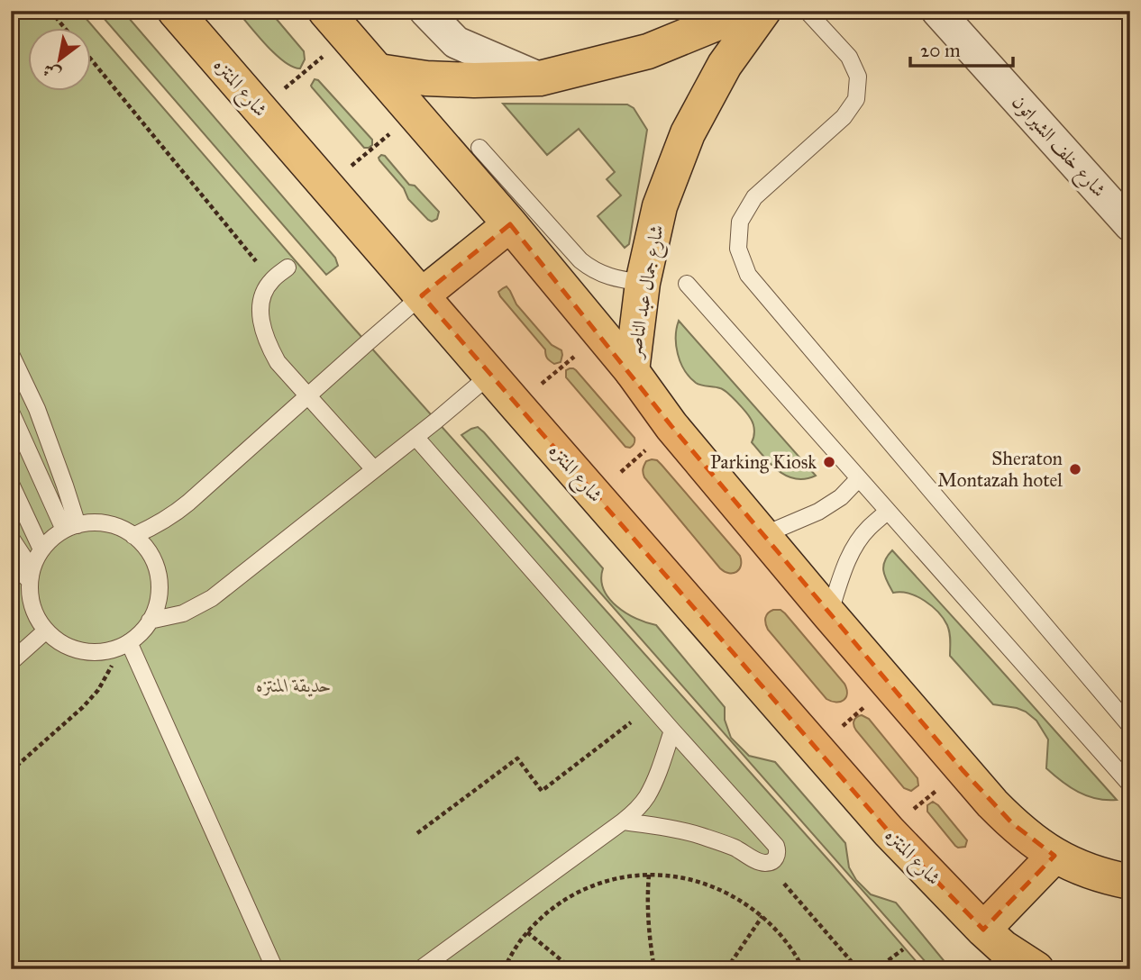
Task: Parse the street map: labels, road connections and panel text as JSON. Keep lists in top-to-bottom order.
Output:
{
  "streets": {
    "main road": ["شارع المنتزه", "شارع جمال عبد الناصر"],
    "street": ["شارع خلف الشيراتون"]
  },
  "parks": ["حديقة المنتزه"],
  "places": ["Parking Kiosk", "Sheraton Montazah hotel"],
  "scale_bar": "20 m",
  "north": "bottom left"
}
